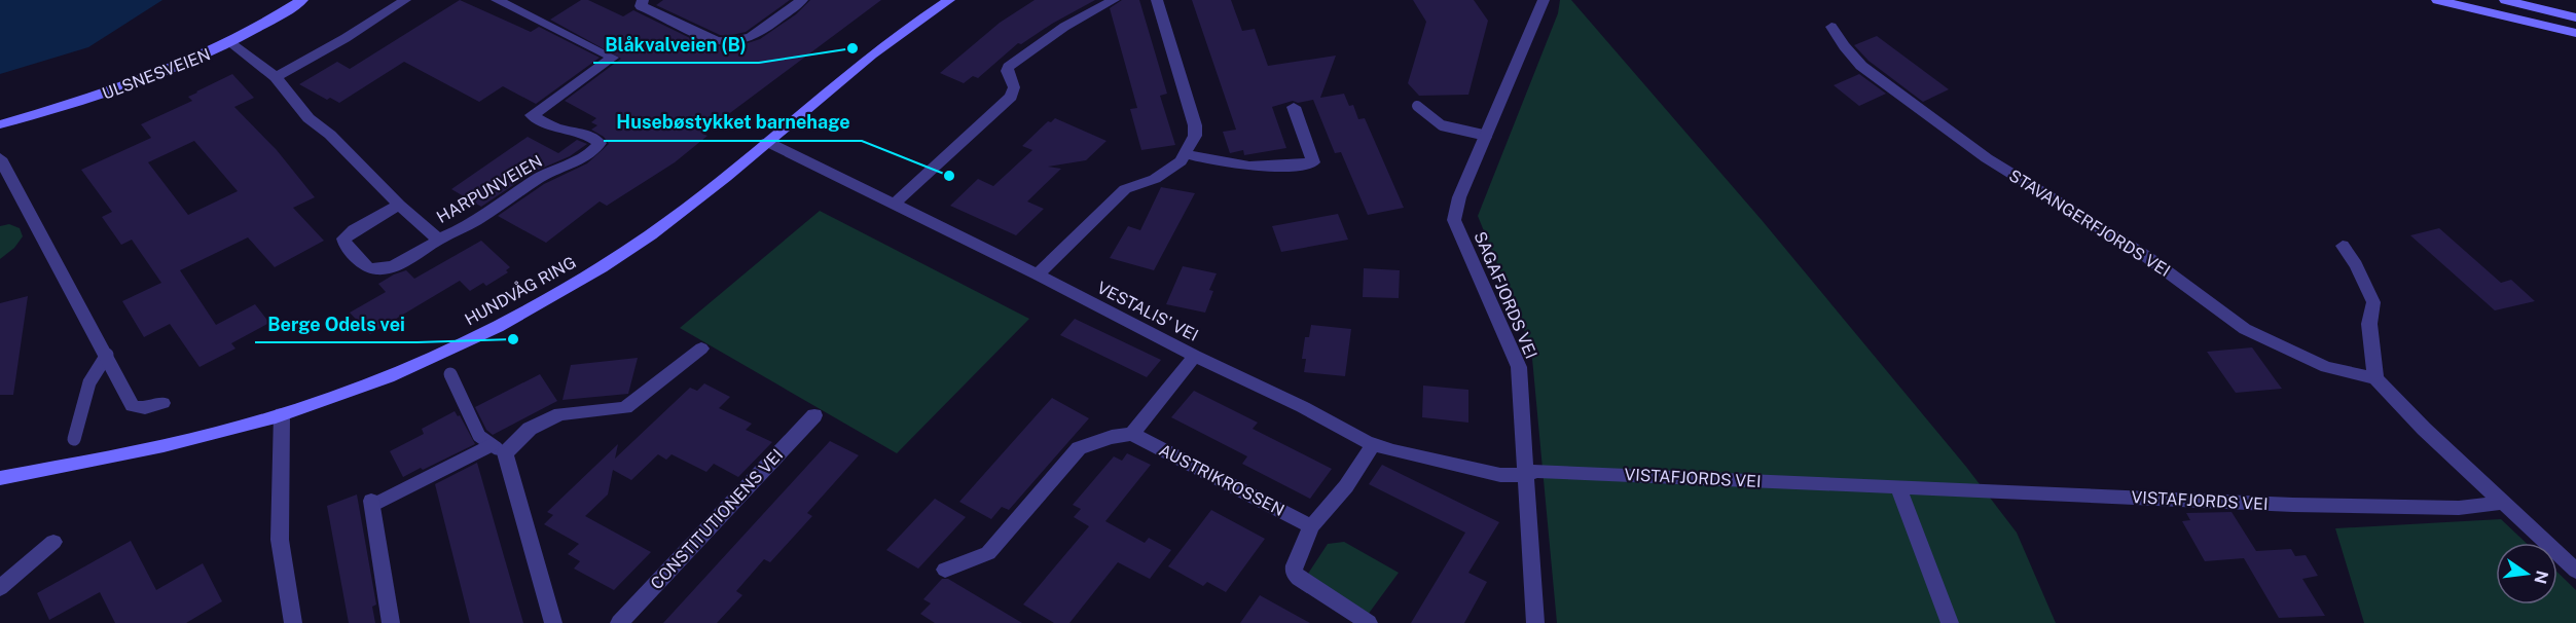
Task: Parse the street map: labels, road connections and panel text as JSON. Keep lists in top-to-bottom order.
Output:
{
  "streets": {
    "main road": ["ULSNESVEIEN", "HUNDVÅG RING"],
    "street": [
      "HARPUNVEIEN",
      "STAVANGERFJORDS VEI",
      "SAGAFJORDS VEI",
      "VESTALIS' VEI",
      "VISTAFJORDS VEI",
      "AUSTRIKROSSEN",
      "CONSTITUTIONENS VEI"
    ]
  },
  "crossings": [
    ["ULSNESVEIEN", "HARPUNVEIEN"],
    ["HUNDVÅG RING", "VESTALIS' VEI"],
    ["SAGAFJORDS VEI", "VESTALIS' VEI"],
    ["SAGAFJORDS VEI", "VISTAFJORDS VEI"],
    ["VESTALIS' VEI", "VISTAFJORDS VEI"]
  ],
  "places": ["Blåkvalveien (B)", "Husebøstykket barnehage", "Berge Odels vei"],
  "north": "right"
}
